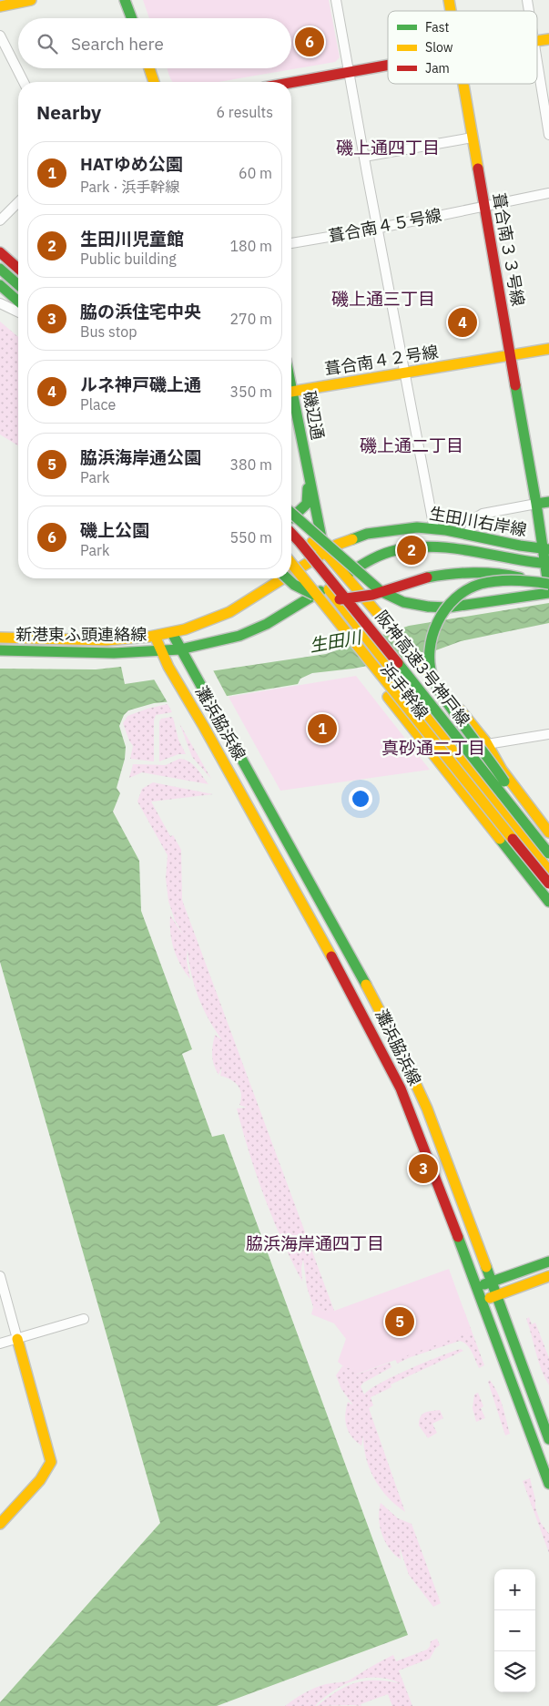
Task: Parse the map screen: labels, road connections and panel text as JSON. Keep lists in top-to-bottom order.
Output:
{
  "streets": {
    "main road": [
      "葺合南３３号線",
      "葺合南４２号線",
      "磯辺通",
      "生田川右岸線",
      "新港東ふ頭連絡線",
      "阪神高速3号神戸線",
      "浜手幹線",
      "灘浜脇浜線"
    ],
    "street": ["葺合南４５号線"]
  },
  "crossings": [
    ["葺合南４５号線", "葺合南３３号線"],
    ["葺合南３３号線", "葺合南４２号線"],
    ["葺合南３３号線", "生田川右岸線"],
    ["磯辺通", "生田川右岸線"],
    ["磯辺通", "浜手幹線"],
    ["生田川右岸線", "浜手幹線"],
    ["新港東ふ頭連絡線", "灘浜脇浜線"]
  ],
  "districts": [
    "磯上通四丁目",
    "磯上通三丁目",
    "磯上通二丁目",
    "真砂通二丁目",
    "脇浜海岸通四丁目"
  ],
  "water": ["生田川"],
  "legend": ["Fast", "Slow", "Jam"],
  "page": {
    "search": "Search here",
    "pins": [
      "6",
      "4",
      "2",
      "1",
      "3",
      "5"
    ],
    "heading": ["Nearby", "6 results"],
    "list": [
      {
        "mark": "1",
        "name": "HATゆめ公園",
        "note": "Park · 浜手幹線",
        "value": "60 m"
      },
      {
        "mark": "2",
        "name": "生田川児童館",
        "note": "Public building",
        "value": "180 m"
      },
      {
        "mark": "3",
        "name": "脇の浜住宅中央",
        "note": "Bus stop",
        "value": "270 m"
      },
      {
        "mark": "4",
        "name": "ルネ神戸磯上通",
        "note": "Place",
        "value": "350 m"
      },
      {
        "mark": "5",
        "name": "脇浜海岸通公園",
        "note": "Park",
        "value": "380 m"
      },
      {
        "mark": "6",
        "name": "磯上公園",
        "note": "Park",
        "value": "550 m"
      }
    ],
    "map_buttons": ["+", "−"]
  }
}
